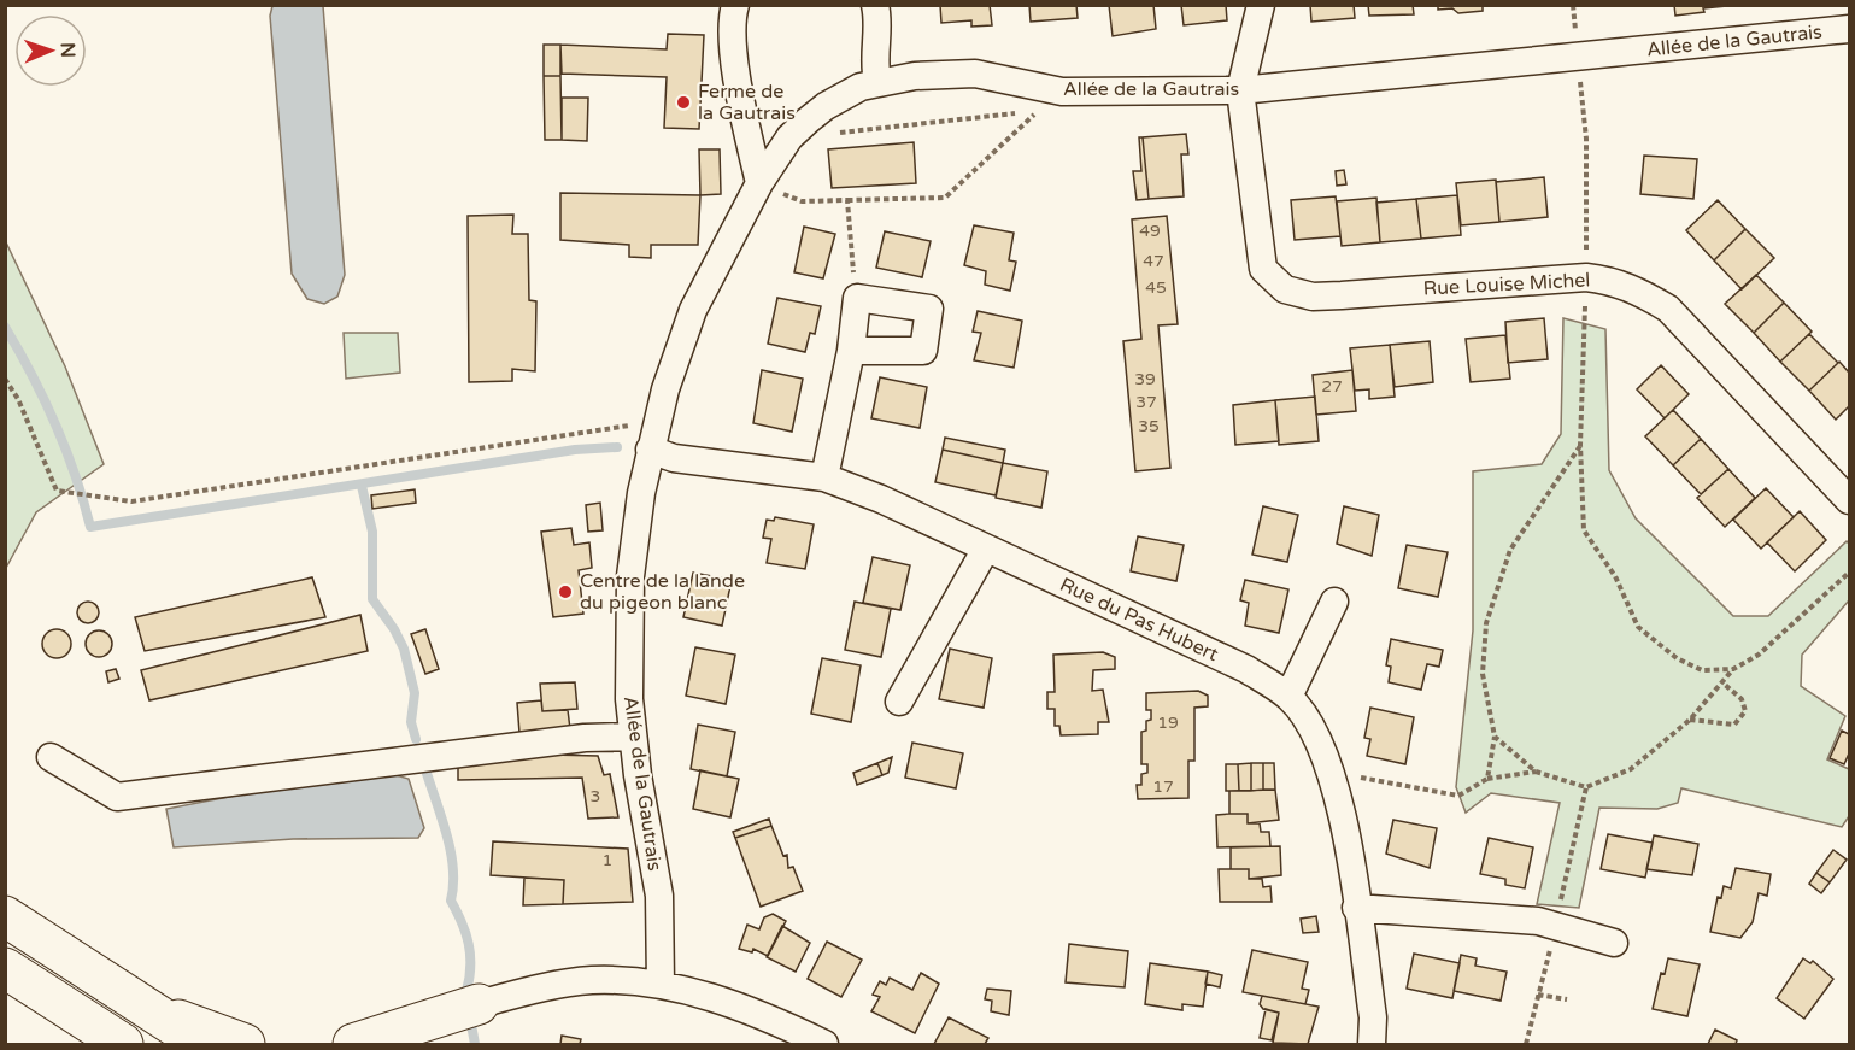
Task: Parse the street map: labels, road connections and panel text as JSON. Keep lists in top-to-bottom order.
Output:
{
  "streets": {
    "street": ["Allée de la Gautrais", "Rue Louise Michel", "Rue du Pas Hubert"]
  },
  "crossings": [
    ["Allée de la Gautrais", "Rue Louise Michel"],
    ["Allée de la Gautrais", "Rue du Pas Hubert"]
  ],
  "places": ["Ferme de la Gautrais", "Centre de la lande du pigeon blanc"],
  "house_numbers": [
    "49",
    "47",
    "45",
    "39",
    "27",
    "37",
    "35",
    "19",
    "17",
    "3",
    "1"
  ],
  "north": "right"
}
